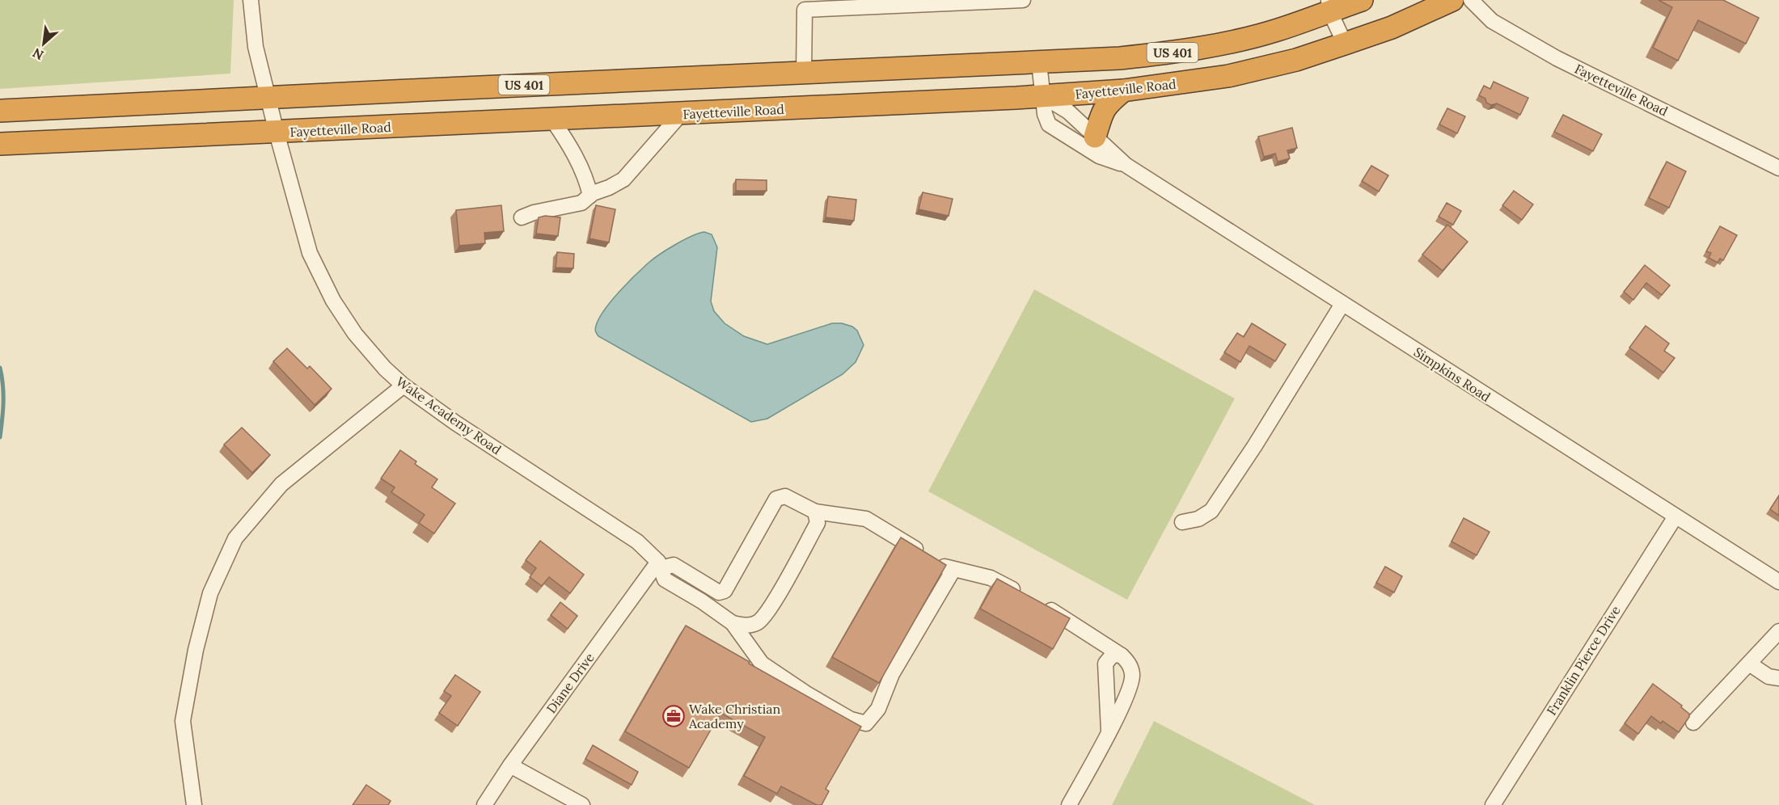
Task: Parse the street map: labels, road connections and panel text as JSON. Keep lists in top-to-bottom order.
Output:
{
  "streets": {
    "highway": ["US 401", "Fayetteville Road"],
    "street": [
      "Simpkins Road",
      "Wake Academy Road",
      "Franklin Pierce Drive",
      "Diane Drive"
    ]
  },
  "crossings": [
    ["US 401", "Simpkins Road"],
    ["US 401", "Wake Academy Road"],
    ["Fayetteville Road", "Simpkins Road"],
    ["Fayetteville Road", "Wake Academy Road"],
    ["Simpkins Road", "Franklin Pierce Drive"],
    ["Wake Academy Road", "Diane Drive"]
  ],
  "places": {
    "office": ["Wake Christian Academy"]
  },
  "north": "bottom left"
}
